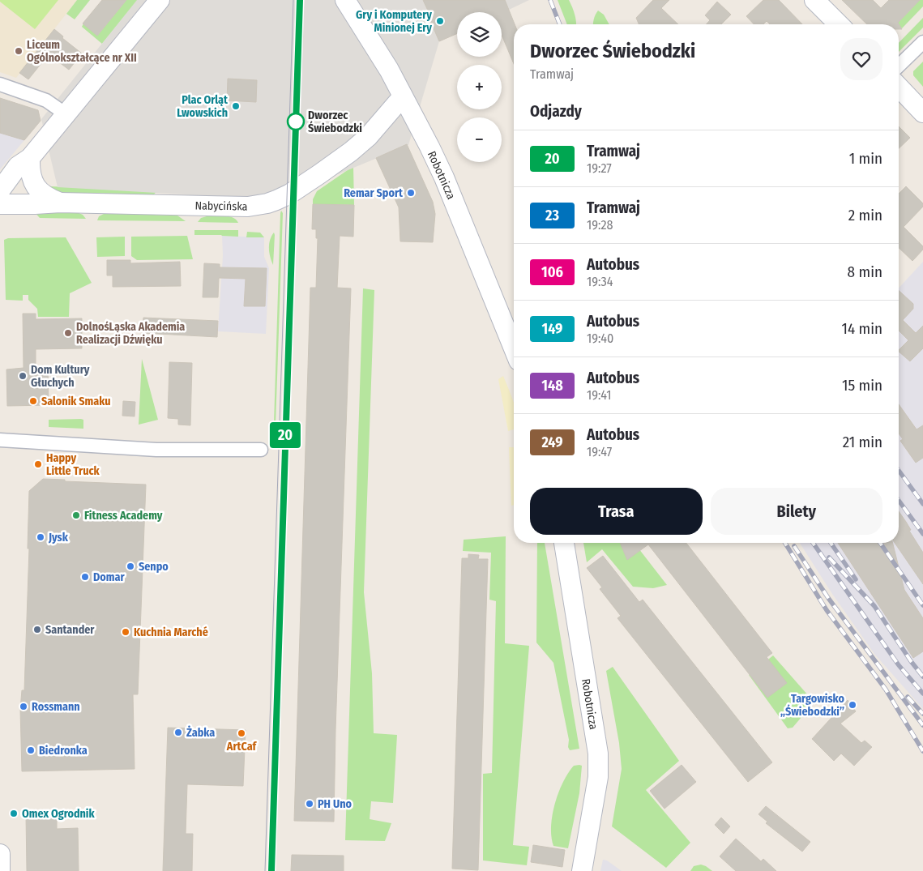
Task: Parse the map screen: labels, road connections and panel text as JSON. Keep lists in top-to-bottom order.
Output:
{
  "streets": {
    "street": ["Robotnicza", "Nabycińska"]
  },
  "crossings": [
    ["Robotnicza", "Nabycińska"]
  ],
  "places": [
    "Gry i Komputery Minionej Ery",
    "Liceum Ogólnokształcące nr XII",
    "Plac Orląt Lwowskich",
    "Dworzec Świebodzki",
    "Remar Sport",
    "DolnośLąska Akademia Realizacji Dźwięku",
    "Dom Kultury Głuchych",
    "Salonik Smaku",
    "Happy Little Truck",
    "Fitness Academy",
    "Jysk",
    "Senpo",
    "Domar",
    "Santander",
    "Kuchnia Marché",
    "Targowisko „Świebodzki”",
    "Rossmann",
    "Żabka",
    "ArtCaf",
    "Biedronka",
    "PH Uno",
    "Omex Ogrodnik"
  ],
  "lines": ["tram line 20"],
  "page": {
    "on_map": "20",
    "map_buttons": ["+", "−"],
    "heading": [
      ["Dworzec Świebodzki", "Tramwaj"],
      "Odjazdy"
    ],
    "list": [
      {
        "mark": "20",
        "name": "Tramwaj",
        "note": "19:27",
        "value": "1 min"
      },
      {
        "mark": "23",
        "name": "Tramwaj",
        "note": "19:28",
        "value": "2 min"
      },
      {
        "mark": "106",
        "name": "Autobus",
        "note": "19:34",
        "value": "8 min"
      },
      {
        "mark": "149",
        "name": "Autobus",
        "note": "19:40",
        "value": "14 min"
      },
      {
        "mark": "148",
        "name": "Autobus",
        "note": "19:41",
        "value": "15 min"
      },
      {
        "mark": "249",
        "name": "Autobus",
        "note": "19:47",
        "value": "21 min"
      }
    ],
    "buttons": ["Trasa", "Bilety"]
  }
}
